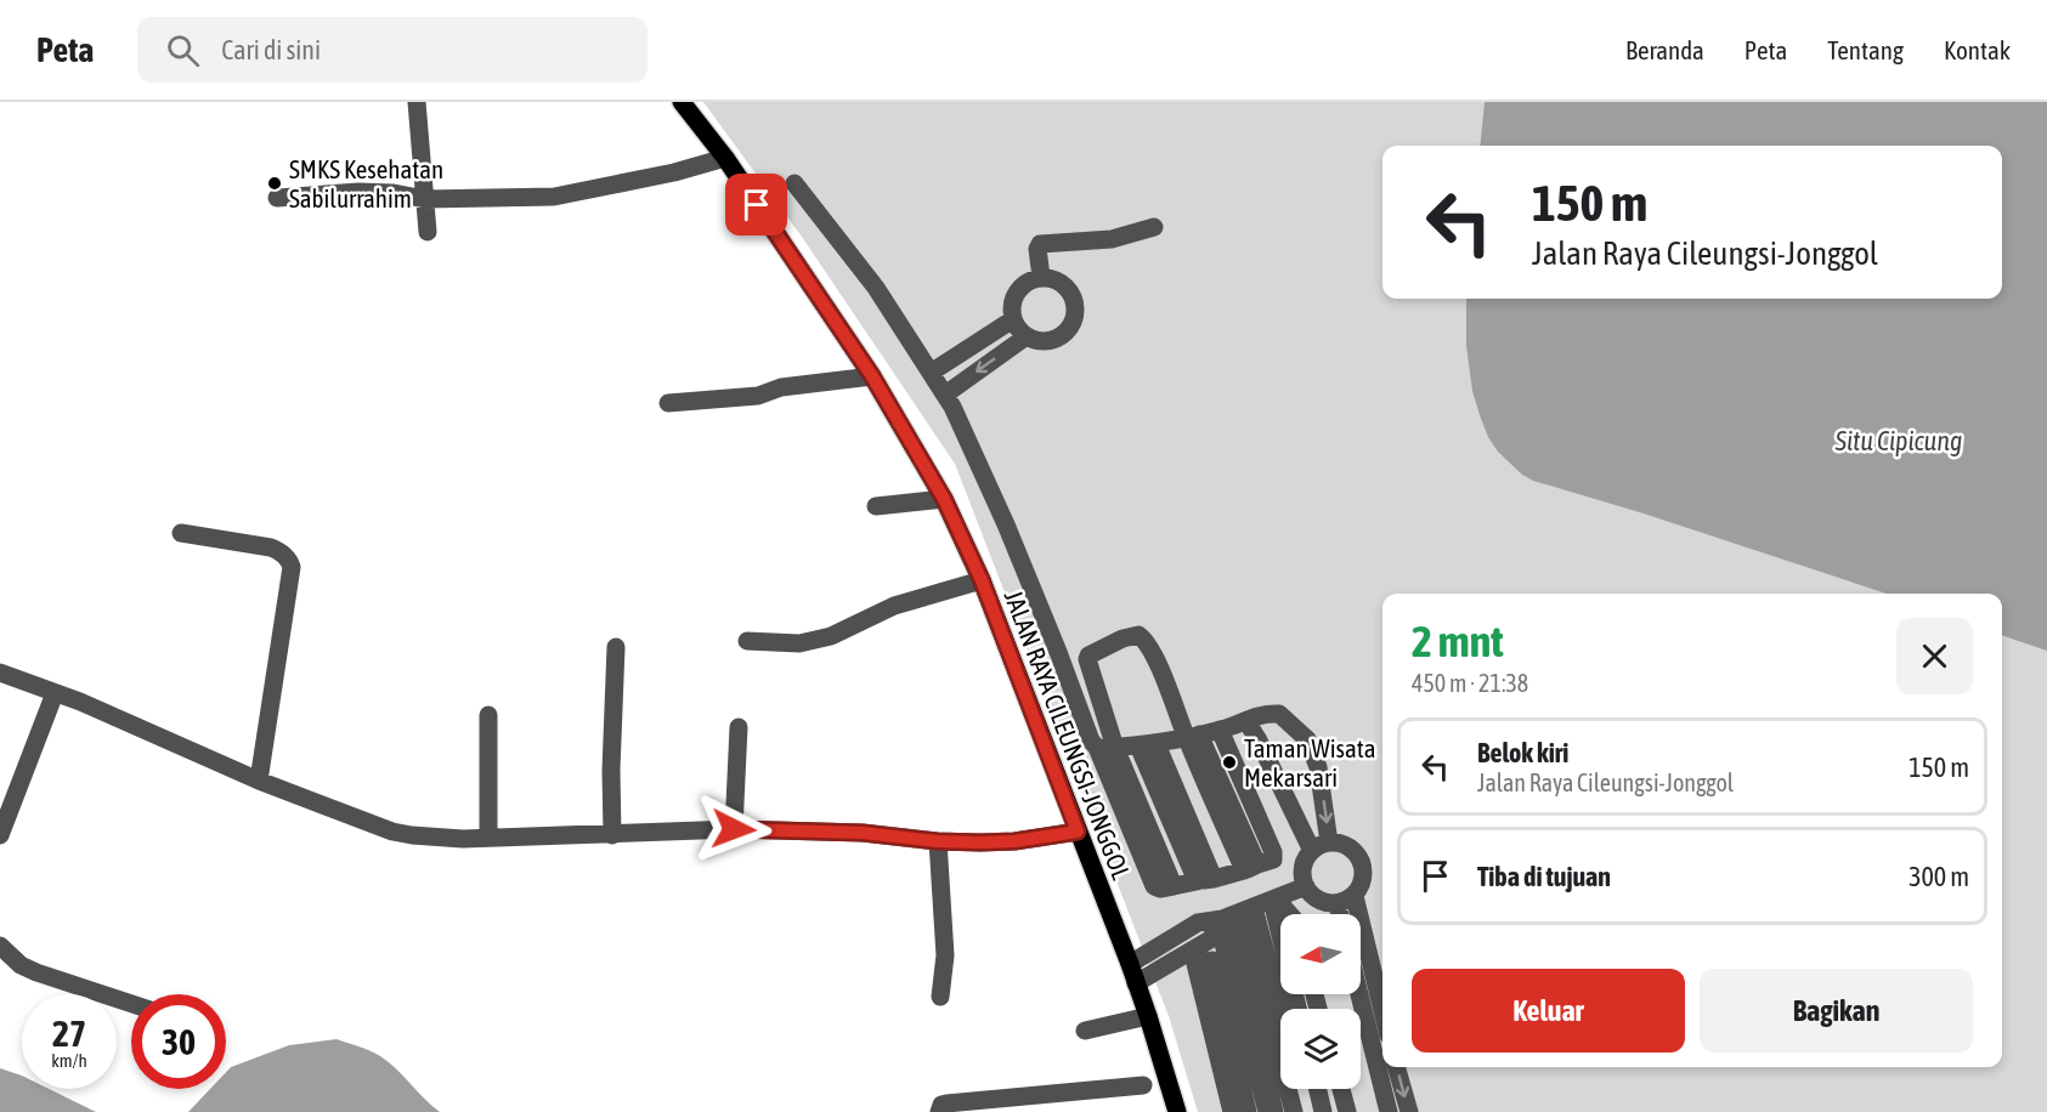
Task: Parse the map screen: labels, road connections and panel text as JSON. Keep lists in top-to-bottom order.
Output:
{
  "streets": {
    "main road": ["JALAN RAYA CILEUNGSI-JONGGOL"]
  },
  "water": ["Situ Cipicung"],
  "places": ["SMKS Kesehatan Sabilurrahim", "Taman Wisata Mekarsari"],
  "north": "left",
  "page": {
    "header": "Peta",
    "search": "Cari di sini",
    "nav": [
      "Beranda",
      "Peta",
      "Tentang",
      "Kontak"
    ],
    "turn": ["150 m", "Jalan Raya Cileungsi-Jonggol"],
    "heading": ["2 mnt", "450 m · 21:38"],
    "list": [
      {
        "name": "Belok kiri",
        "note": "Jalan Raya Cileungsi-Jonggol",
        "value": "150 m"
      },
      {
        "name": "Tiba di tujuan",
        "value": "300 m"
      }
    ],
    "buttons": ["Keluar", "Bagikan"],
    "speed": "27 km/h",
    "limit": "30"
  }
}
